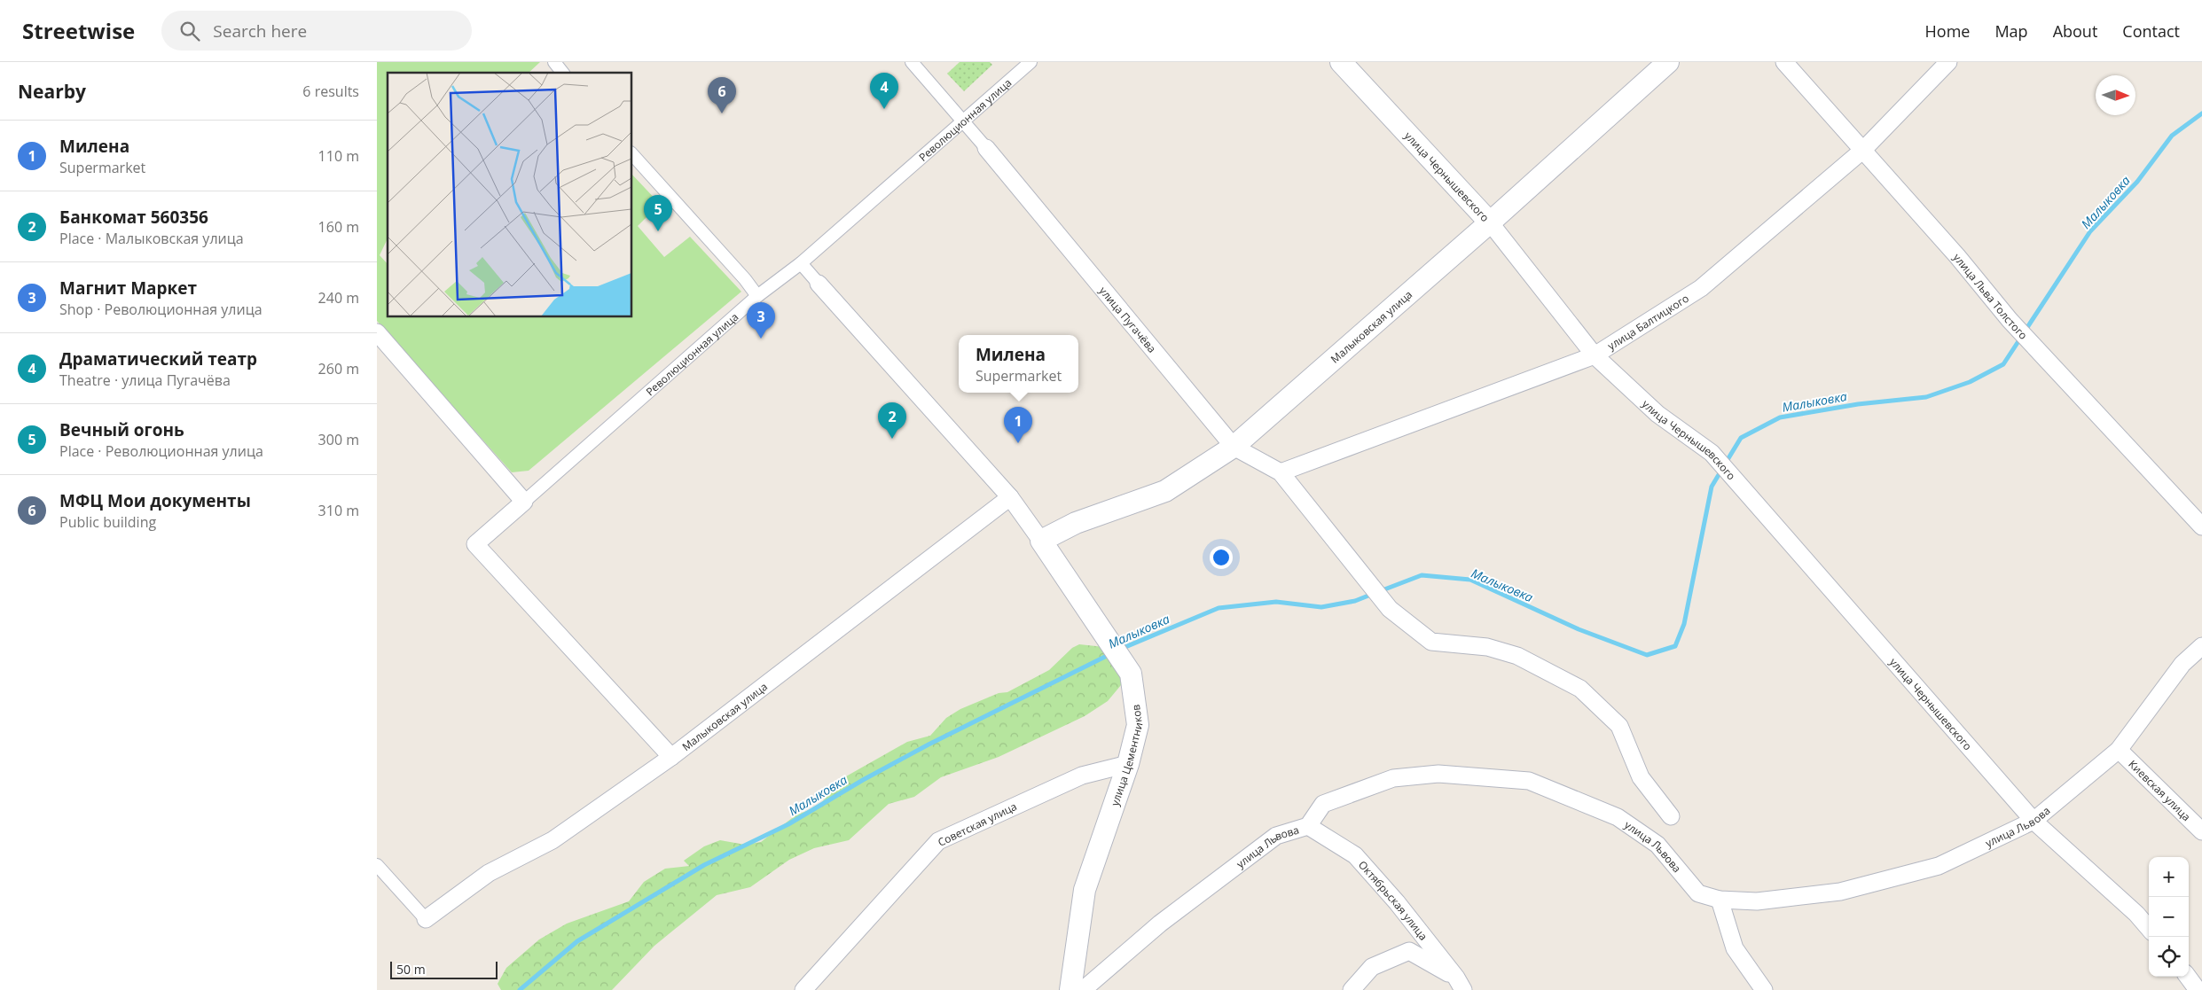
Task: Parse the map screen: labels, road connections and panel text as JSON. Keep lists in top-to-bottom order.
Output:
{
  "streets": {
    "street": [
      "Революционная улица",
      "улица Чернышевского",
      "улица Льва Толстого",
      "улица Пугачёва",
      "улица Балтицкого",
      "Малыковская улица",
      "улица Цементников",
      "Киевская улица",
      "Советская улица",
      "улица Львова",
      "Октябрьская улица"
    ]
  },
  "crossings": [
    ["Революционная улица", "улица Пугачёва"],
    ["Революционная улица", "Малыковская улица"],
    ["улица Чернышевского", "улица Балтицкого"],
    ["улица Чернышевского", "Малыковская улица"],
    ["улица Чернышевского", "улица Львова"],
    ["улица Льва Толстого", "улица Балтицкого"],
    ["улица Пугачёва", "улица Балтицкого"],
    ["улица Пугачёва", "Малыковская улица"],
    ["Малыковская улица", "улица Цементников"],
    ["улица Цементников", "Советская улица"],
    ["Киевская улица", "улица Львова"],
    ["улица Львова", "Октябрьская улица"]
  ],
  "water": ["Малыковка"],
  "scale_bar": "50 m",
  "north": "right",
  "page": {
    "header": "Streetwise",
    "search": "Search here",
    "nav": [
      "Home",
      "Map",
      "About",
      "Contact"
    ],
    "heading": ["Nearby", "6 results"],
    "pins": [
      "4",
      "6",
      "5",
      "3",
      "2",
      "1"
    ],
    "list": [
      {
        "mark": "1",
        "name": "Милена",
        "note": "Supermarket",
        "value": "110 m"
      },
      {
        "mark": "2",
        "name": "Банкомат 560356",
        "note": "Place · Малыковская улица",
        "value": "160 m"
      },
      {
        "mark": "3",
        "name": "Магнит Маркет",
        "note": "Shop · Революционная улица",
        "value": "240 m"
      },
      {
        "mark": "4",
        "name": "Драматический театр",
        "note": "Theatre · улица Пугачёва",
        "value": "260 m"
      },
      {
        "mark": "5",
        "name": "Вечный огонь",
        "note": "Place · Революционная улица",
        "value": "300 m"
      },
      {
        "mark": "6",
        "name": "МФЦ Мои документы",
        "note": "Public building",
        "value": "310 m"
      }
    ],
    "popup": ["Милена", "Supermarket"],
    "map_buttons": ["+", "−"],
    "scale": "50 m"
  }
}
